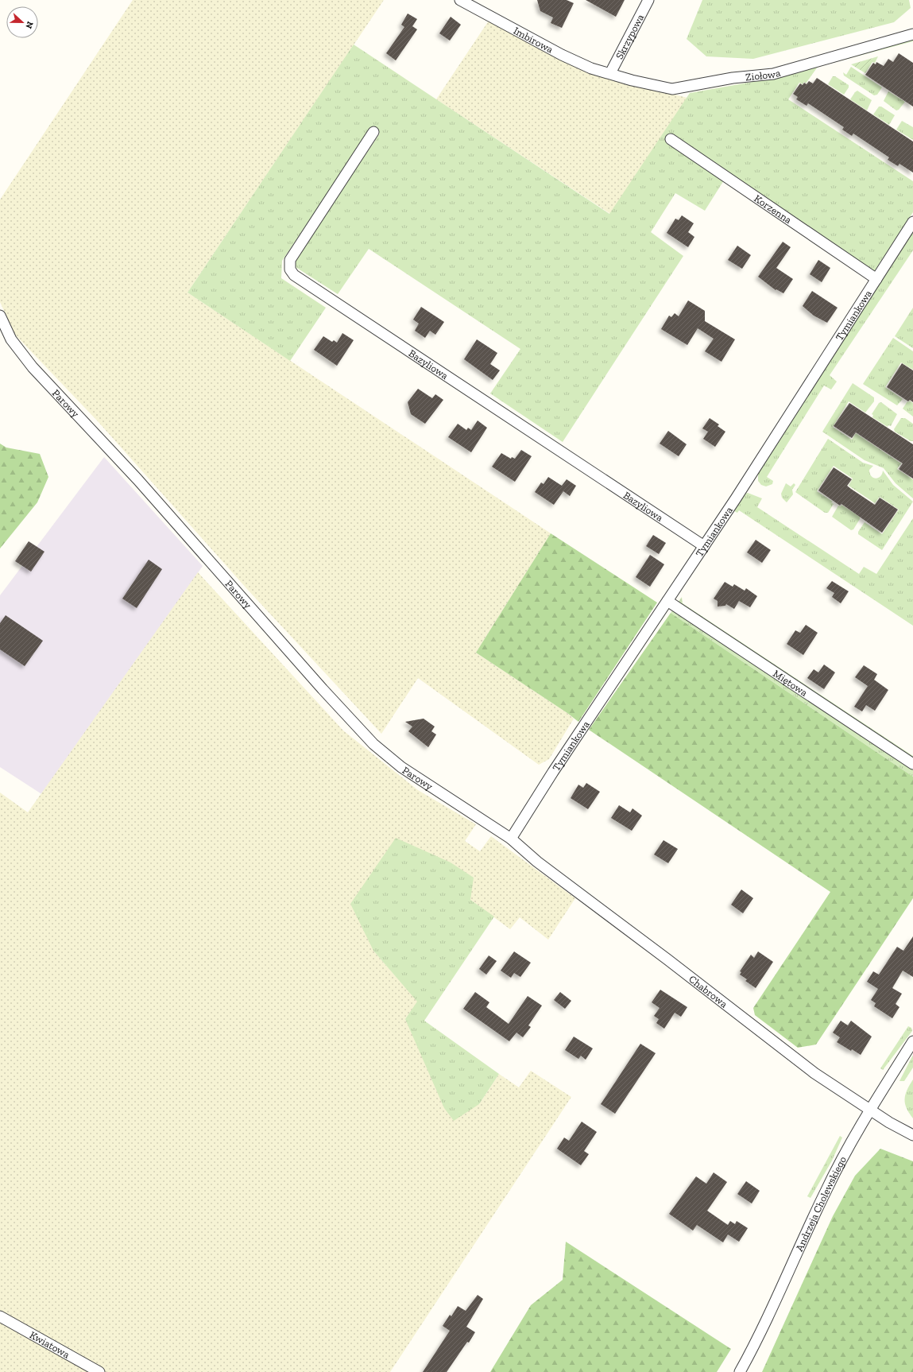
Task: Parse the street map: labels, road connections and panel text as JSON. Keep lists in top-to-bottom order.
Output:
{
  "streets": {
    "street": [
      "Skrzypowa",
      "Imbirowa",
      "Ziołowa",
      "Korzenna",
      "Tymiankowa",
      "Bazyliowa",
      "Parowy",
      "Miętowa",
      "Chabrowa",
      "Andrzeja Cholewskiego",
      "Kwiatowa"
    ]
  },
  "crossings": [
    ["Skrzypowa", "Imbirowa"],
    ["Skrzypowa", "Ziołowa"],
    ["Imbirowa", "Ziołowa"],
    ["Korzenna", "Tymiankowa"],
    ["Tymiankowa", "Bazyliowa"],
    ["Tymiankowa", "Parowy"],
    ["Tymiankowa", "Miętowa"],
    ["Tymiankowa", "Chabrowa"],
    ["Parowy", "Chabrowa"],
    ["Chabrowa", "Andrzeja Cholewskiego"]
  ],
  "north": "right"
}
